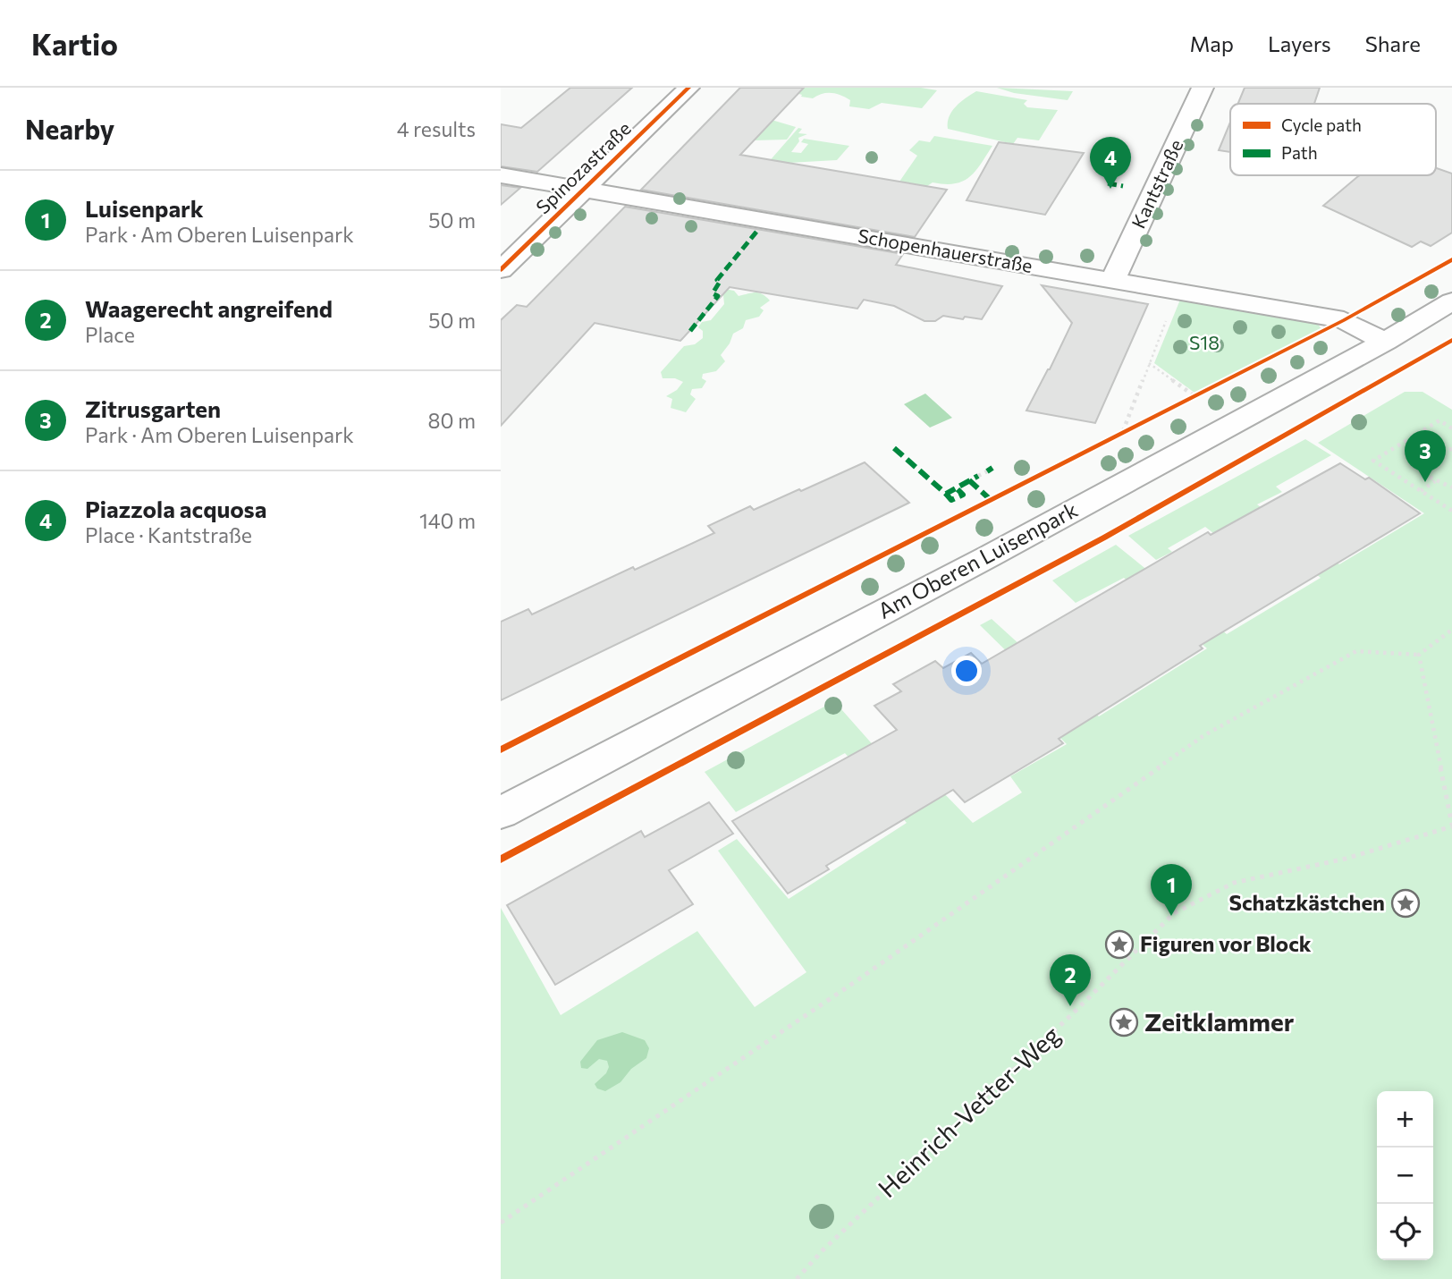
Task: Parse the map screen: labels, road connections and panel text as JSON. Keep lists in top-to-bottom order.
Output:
{
  "streets": {
    "street": [
      "Spinozastraße",
      "Kantstraße",
      "Schopenhauerstraße",
      "Am Oberen Luisenpark"
    ],
    "path": ["Heinrich-Vetter-Weg"]
  },
  "crossings": [
    ["Spinozastraße", "Schopenhauerstraße"],
    ["Kantstraße", "Schopenhauerstraße"],
    ["Schopenhauerstraße", "Am Oberen Luisenpark"]
  ],
  "parks": ["S18"],
  "places": {
    "place": ["Schatzkästchen", "Figuren vor Block", "Zeitklammer"]
  },
  "legend": ["Cycle path", "Path"],
  "page": {
    "header": "Kartio",
    "nav": ["Map", "Layers", "Share"],
    "heading": ["Nearby", "4 results"],
    "pins": [
      "4",
      "3",
      "1",
      "2"
    ],
    "list": [
      {
        "mark": "1",
        "name": "Luisenpark",
        "note": "Park · Am Oberen Luisenpark",
        "value": "50 m"
      },
      {
        "mark": "2",
        "name": "Waagerecht angreifend",
        "note": "Place",
        "value": "50 m"
      },
      {
        "mark": "3",
        "name": "Zitrusgarten",
        "note": "Park · Am Oberen Luisenpark",
        "value": "80 m"
      },
      {
        "mark": "4",
        "name": "Piazzola acquosa",
        "note": "Place · Kantstraße",
        "value": "140 m"
      }
    ],
    "map_buttons": ["+", "−"]
  }
}
